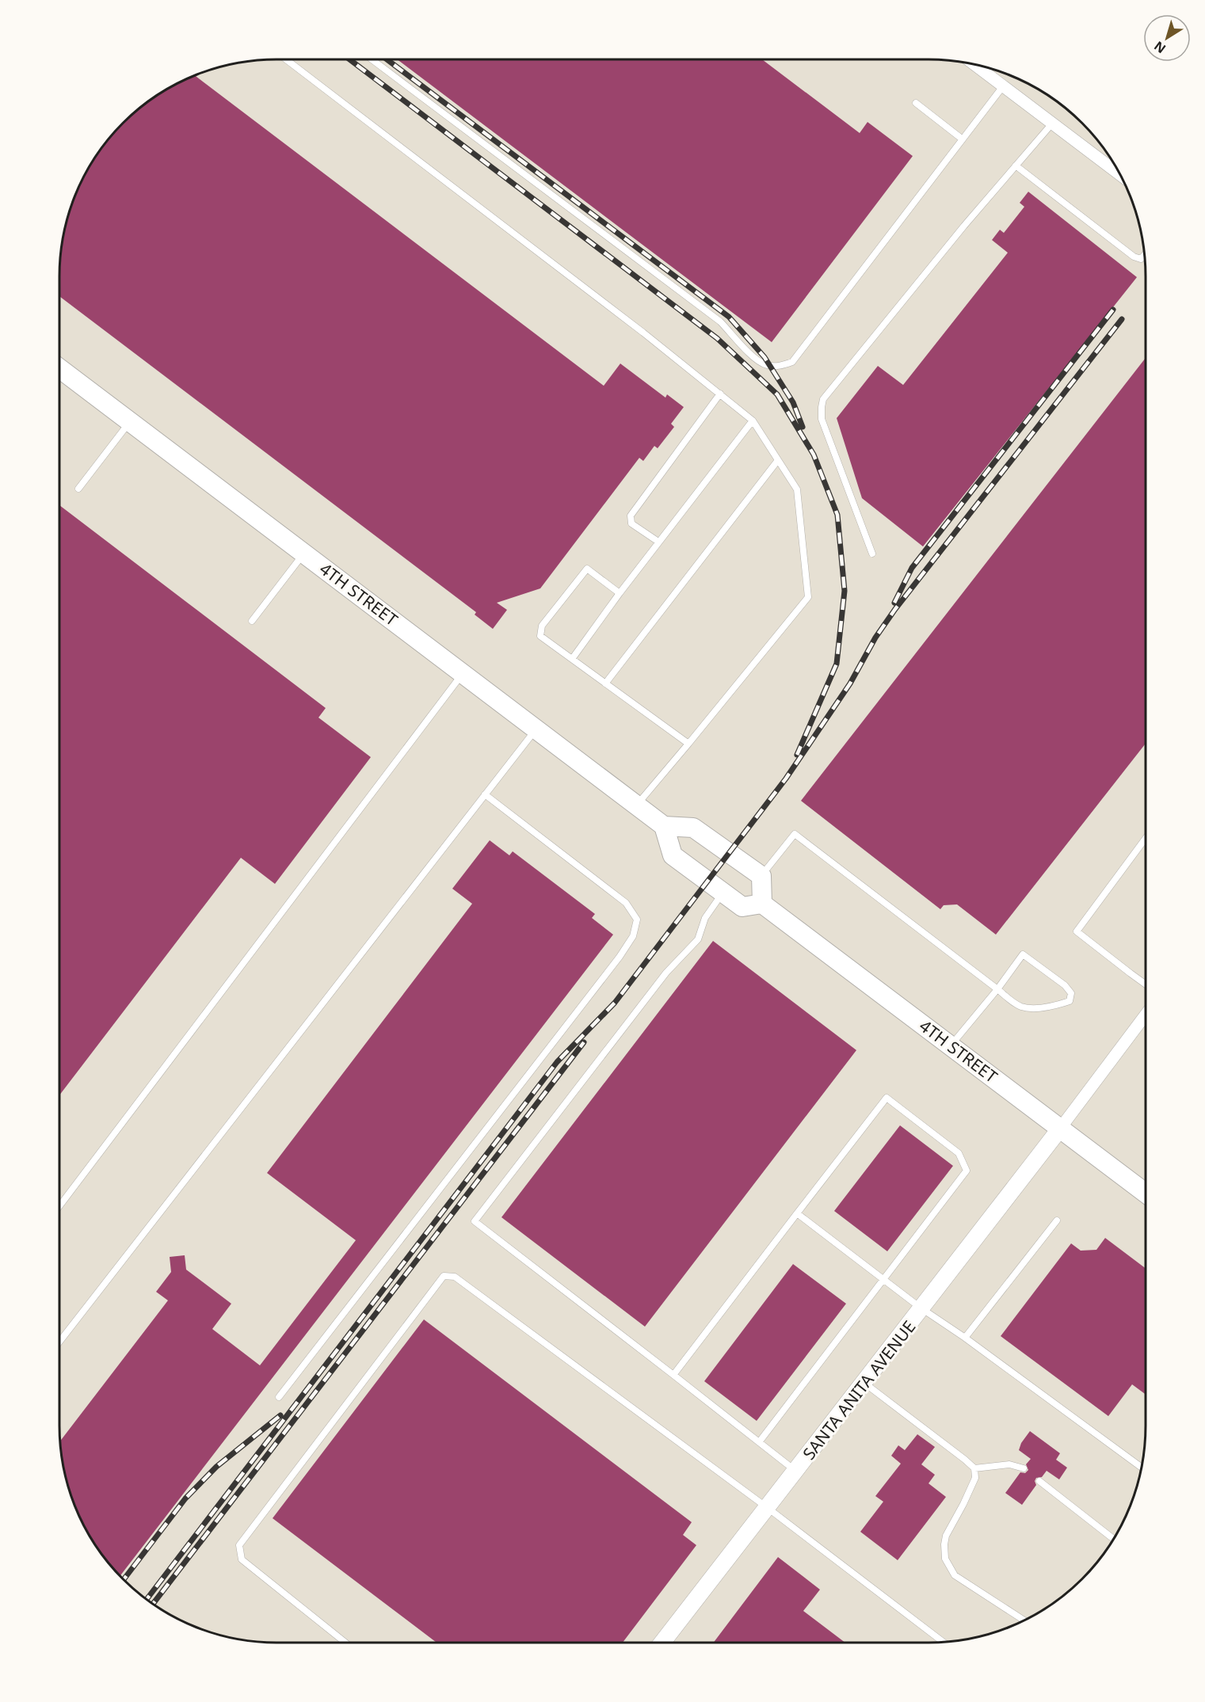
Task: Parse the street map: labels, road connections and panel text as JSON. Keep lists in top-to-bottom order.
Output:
{
  "streets": {
    "main road": ["4TH STREET"],
    "street": ["SANTA ANITA AVENUE"]
  },
  "crossings": [
    ["4TH STREET", "SANTA ANITA AVENUE"]
  ],
  "north": "bottom left"
}
